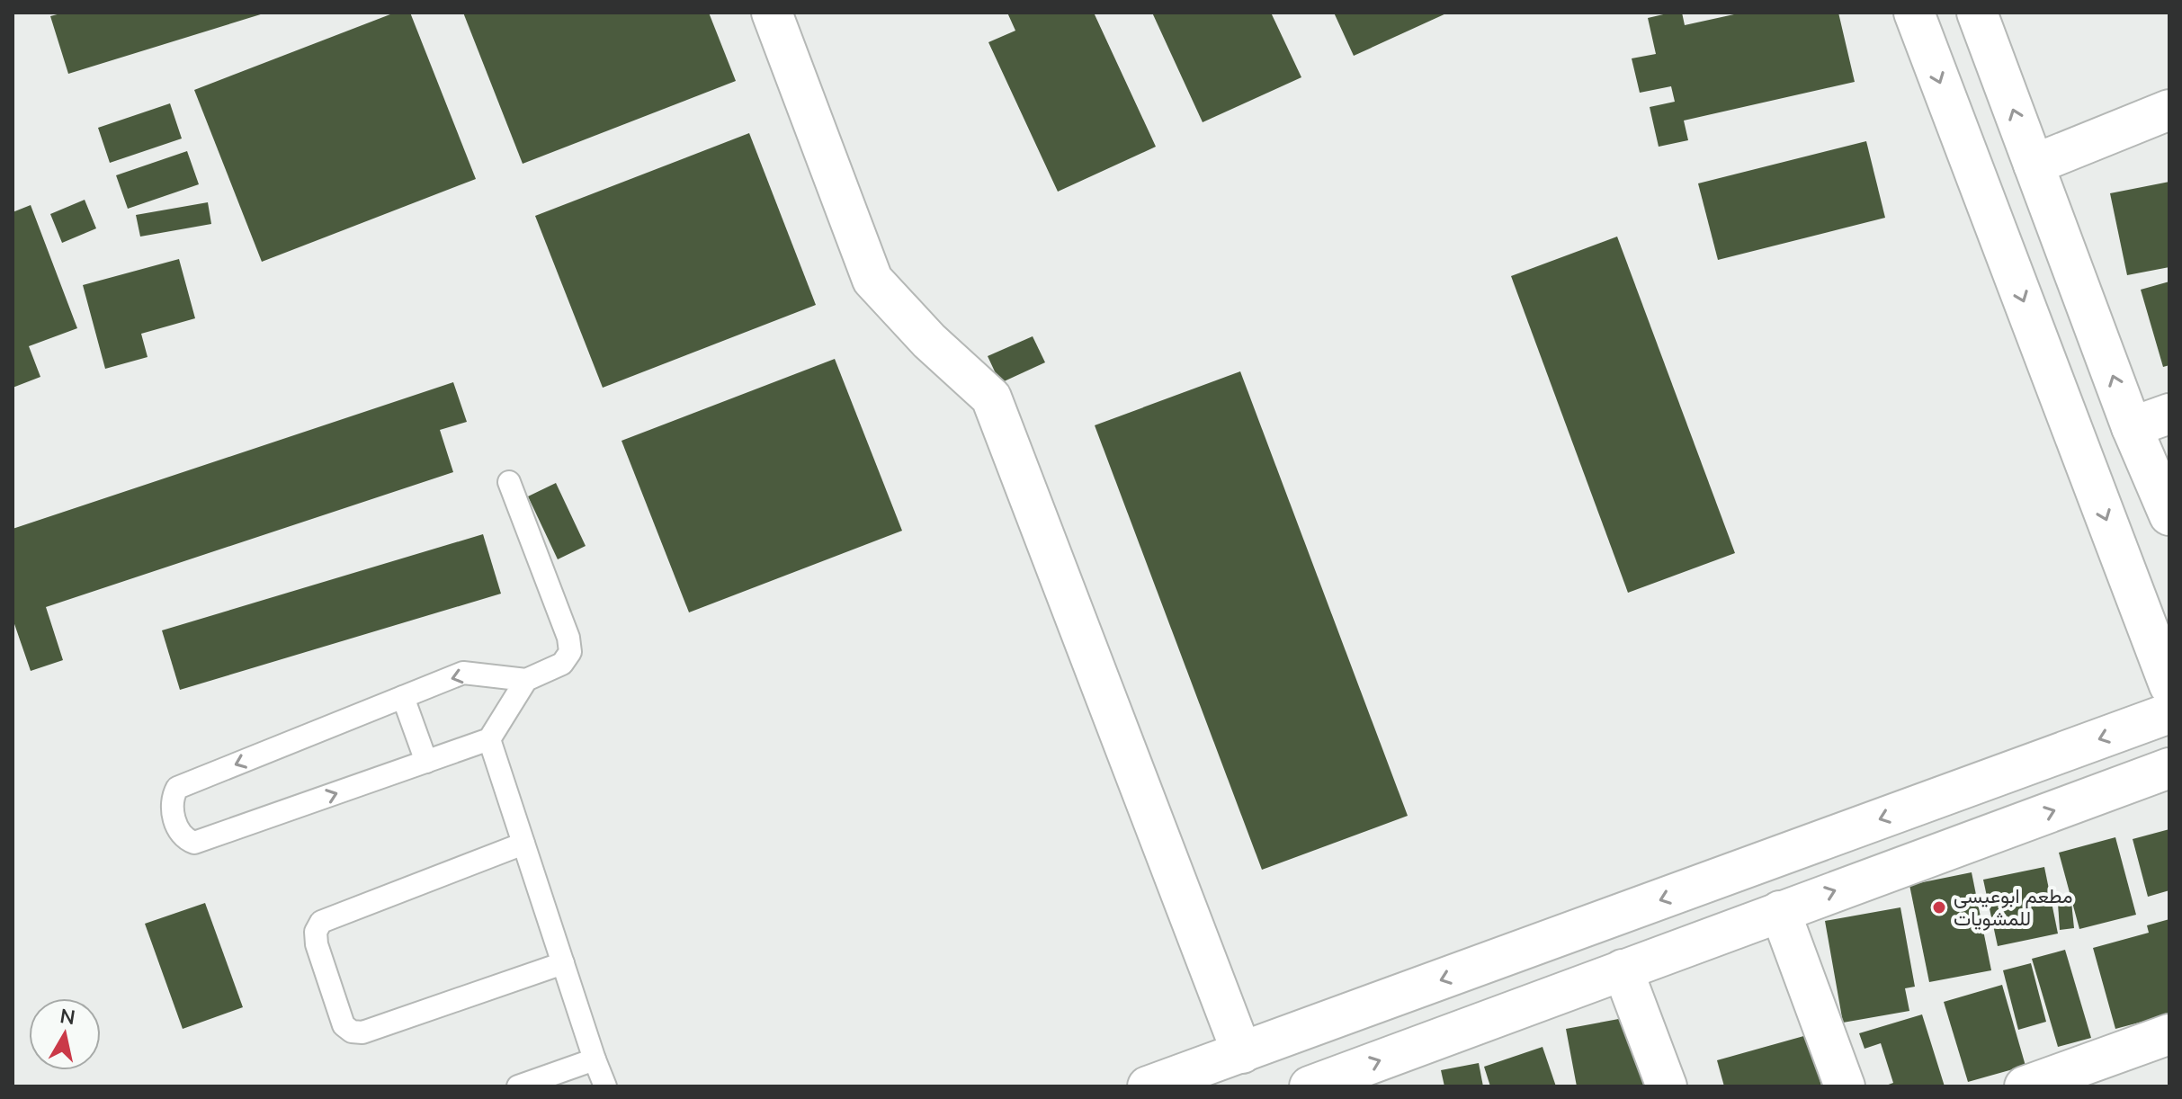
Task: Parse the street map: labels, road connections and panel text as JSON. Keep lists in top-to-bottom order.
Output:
{
  "places": ["مطعم ابوعيسى للمشويات"],
  "north": "top"
}
